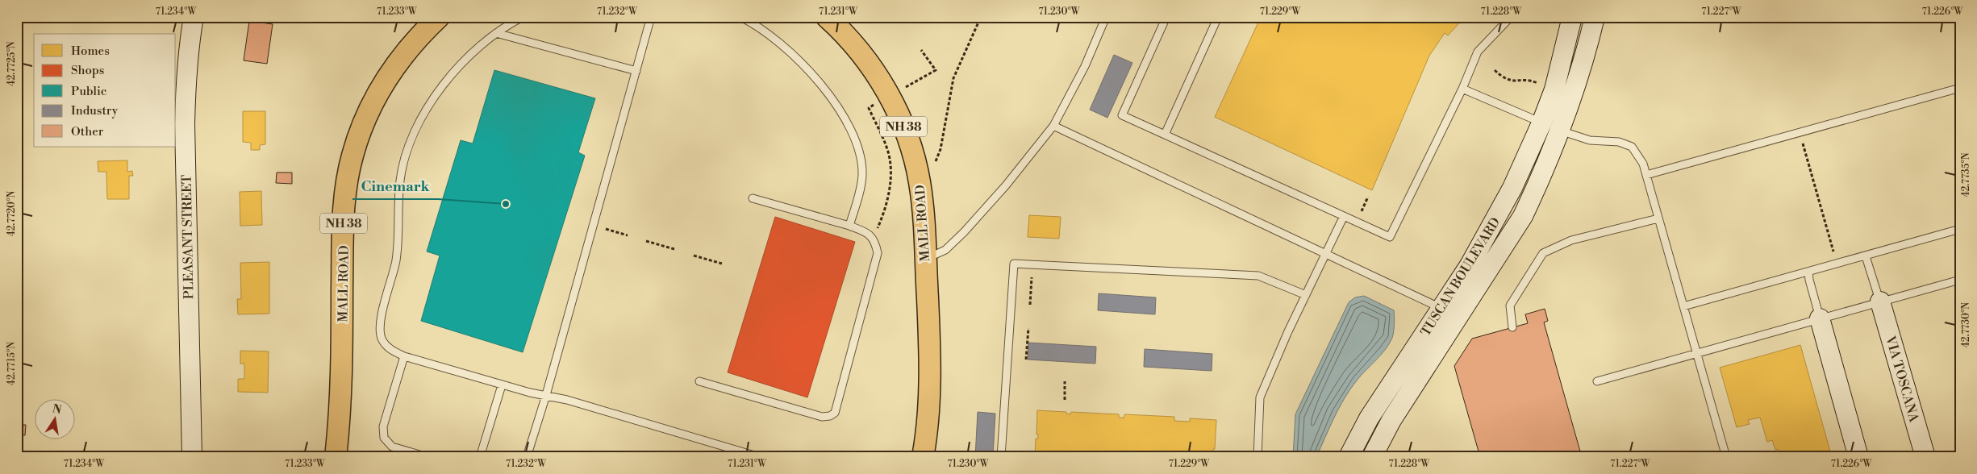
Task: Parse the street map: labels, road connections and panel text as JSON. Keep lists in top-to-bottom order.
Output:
{
  "streets": {
    "main road": [
      "NH 38",
      "MALL ROAD",
      "PLEASANT STREET",
      "TUSCAN BOULEVARD",
      "VIA TOSCANA"
    ]
  },
  "places": ["Cinemark"],
  "legend": [
    "Homes",
    "Shops",
    "Public",
    "Industry",
    "Other"
  ],
  "north": "top",
  "coordinates": [
    "71.234°W",
    "71.233°W",
    "71.232°W",
    "71.231°W",
    "71.230°W",
    "71.229°W",
    "71.228°W",
    "71.227°W",
    "71.226°W",
    "42.7725°N",
    "42.7735°N",
    "42.7720°N",
    "42.7730°N",
    "42.7715°N"
  ]
}
